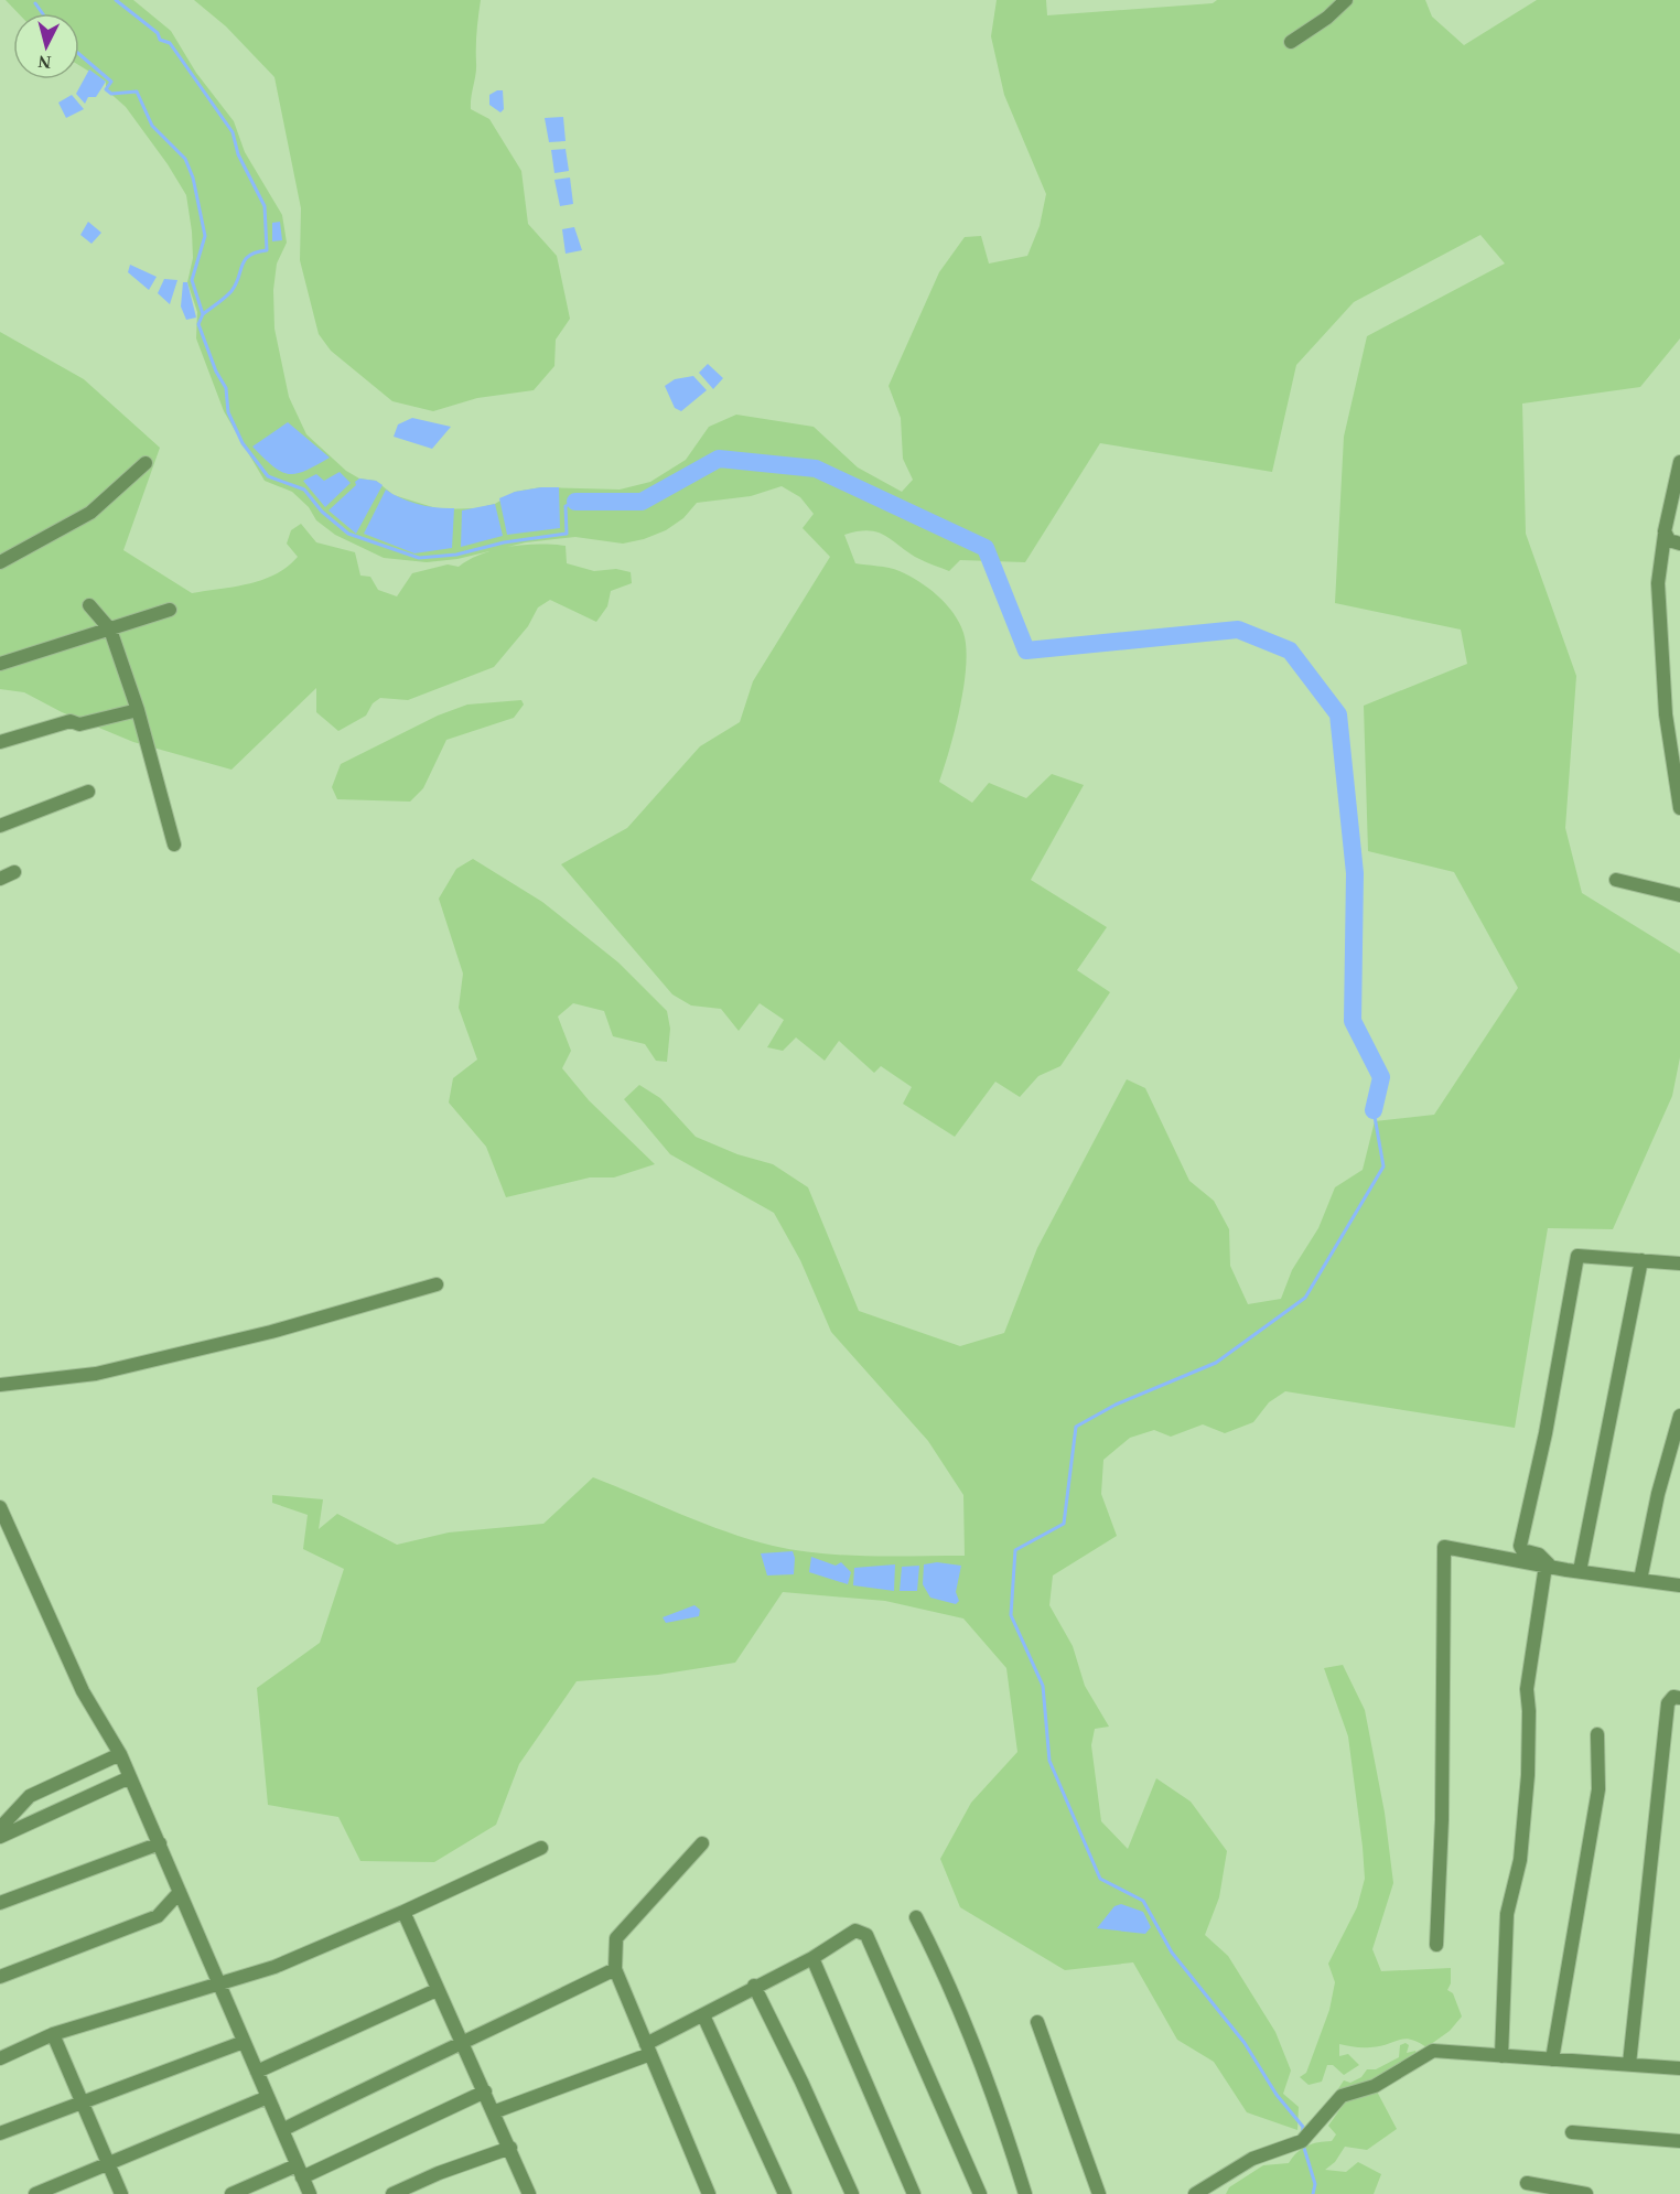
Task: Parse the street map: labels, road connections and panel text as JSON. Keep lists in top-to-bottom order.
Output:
{
  "north": "bottom"
}
